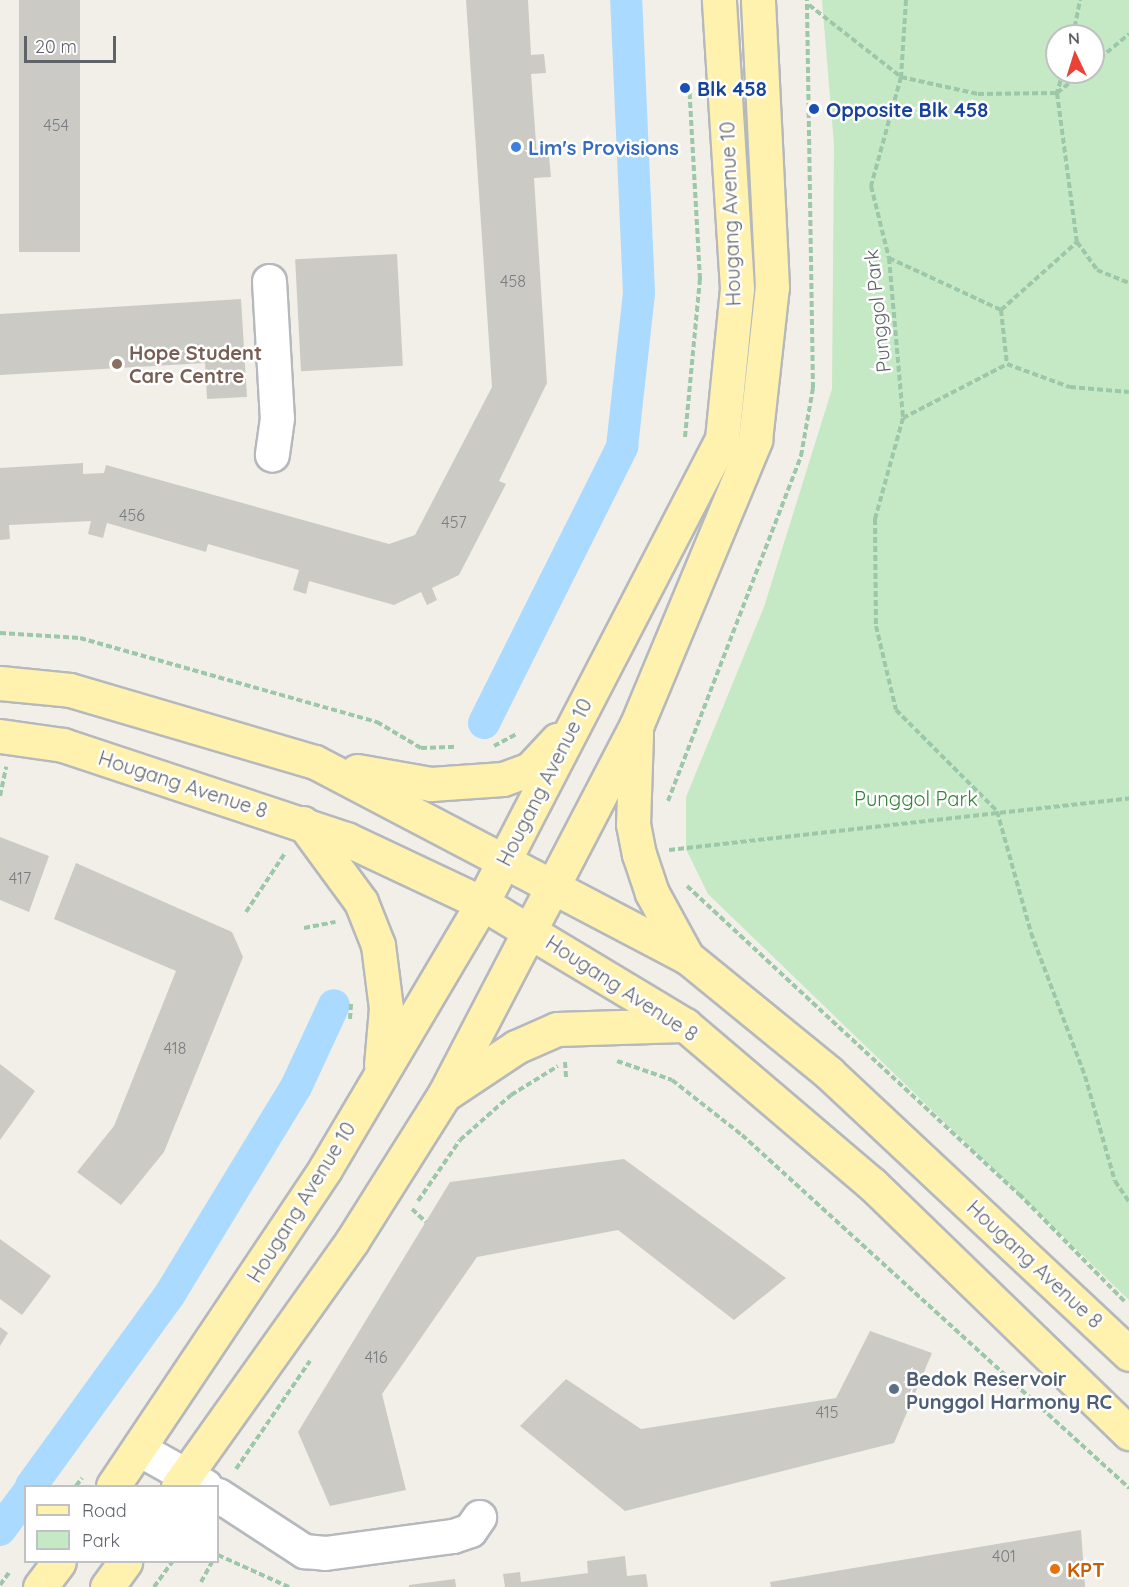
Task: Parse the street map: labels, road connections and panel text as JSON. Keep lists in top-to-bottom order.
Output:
{
  "streets": {
    "main road": ["Hougang Avenue 10", "Hougang Avenue 8"],
    "path": ["Punggol Park"]
  },
  "crossings": [
    ["Hougang Avenue 10", "Hougang Avenue 8"]
  ],
  "parks": ["Punggol Park"],
  "places": [
    "Blk 458",
    "Opposite Blk 458",
    "Lim's Provisions",
    "Hope Student Care Centre",
    "Bedok Reservoir Punggol Harmony RC",
    "KPT"
  ],
  "house_numbers": [
    "454",
    "458",
    "456",
    "457",
    "417",
    "418",
    "416",
    "415",
    "401"
  ],
  "legend": ["Road", "Park"],
  "scale_bar": "20 m",
  "north": "top"
}
